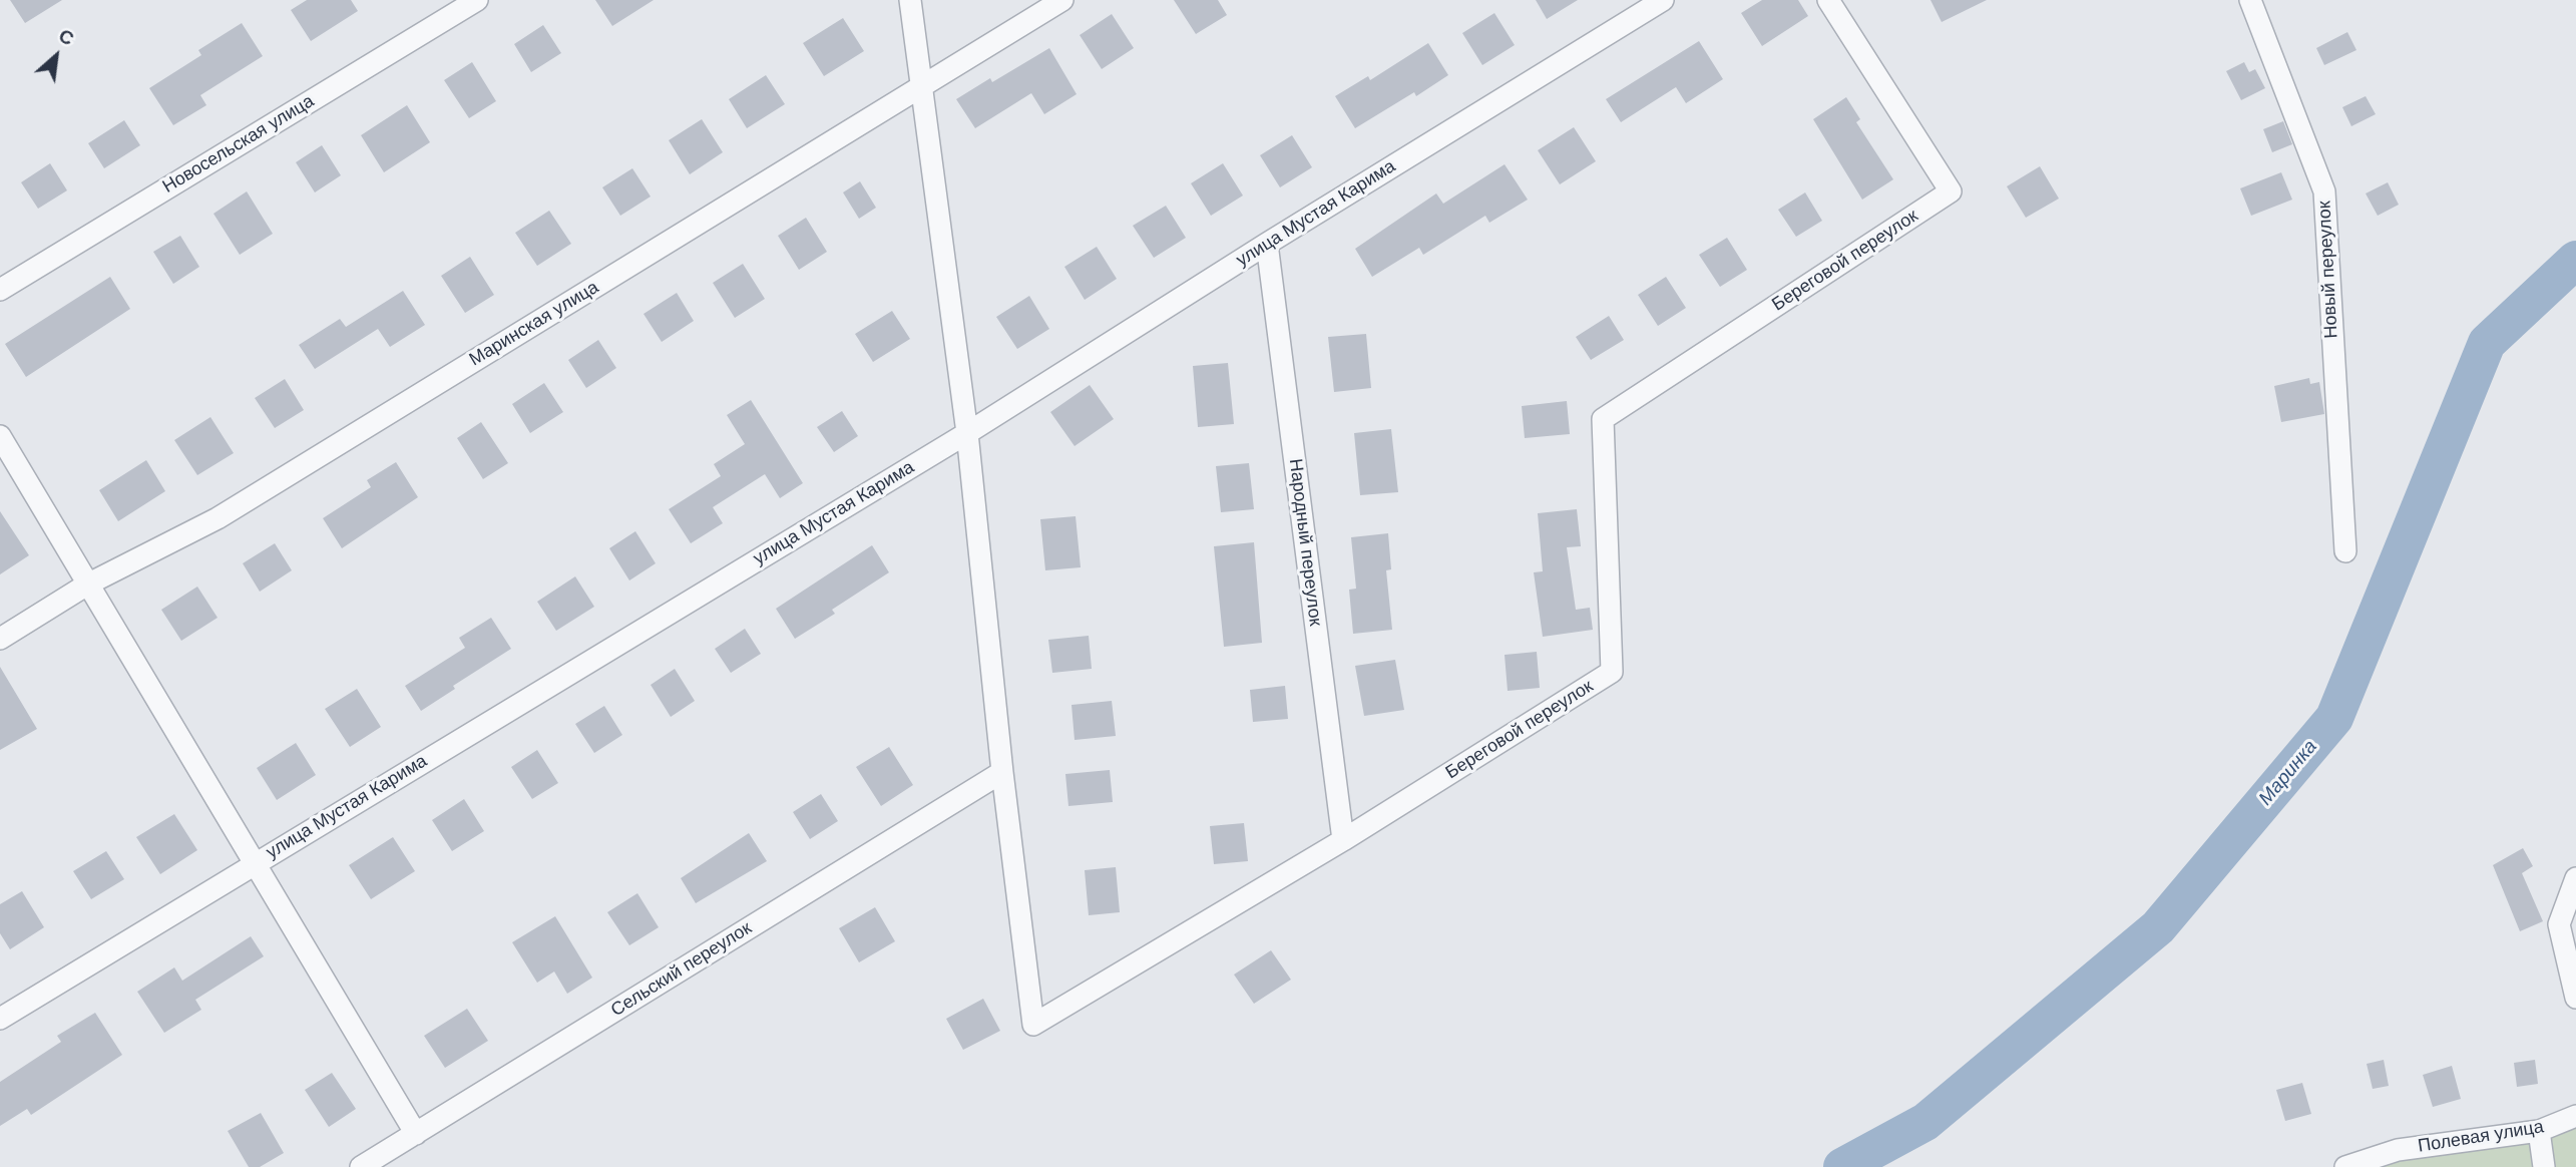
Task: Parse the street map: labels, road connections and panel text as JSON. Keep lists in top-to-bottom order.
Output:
{
  "streets": {
    "street": [
      "Новосельская улица",
      "улица Мустая Карима",
      "Береговой переулок",
      "Новый переулок",
      "Маринская улица",
      "Народный переулок",
      "Сельский переулок",
      "Полевая улица"
    ]
  },
  "crossings": [
    ["улица Мустая Карима", "Народный переулок"],
    ["Береговой переулок", "Народный переулок"],
    ["Береговой переулок", "Сельский переулок"]
  ],
  "water": ["Маринка"],
  "north": "top right"
}
